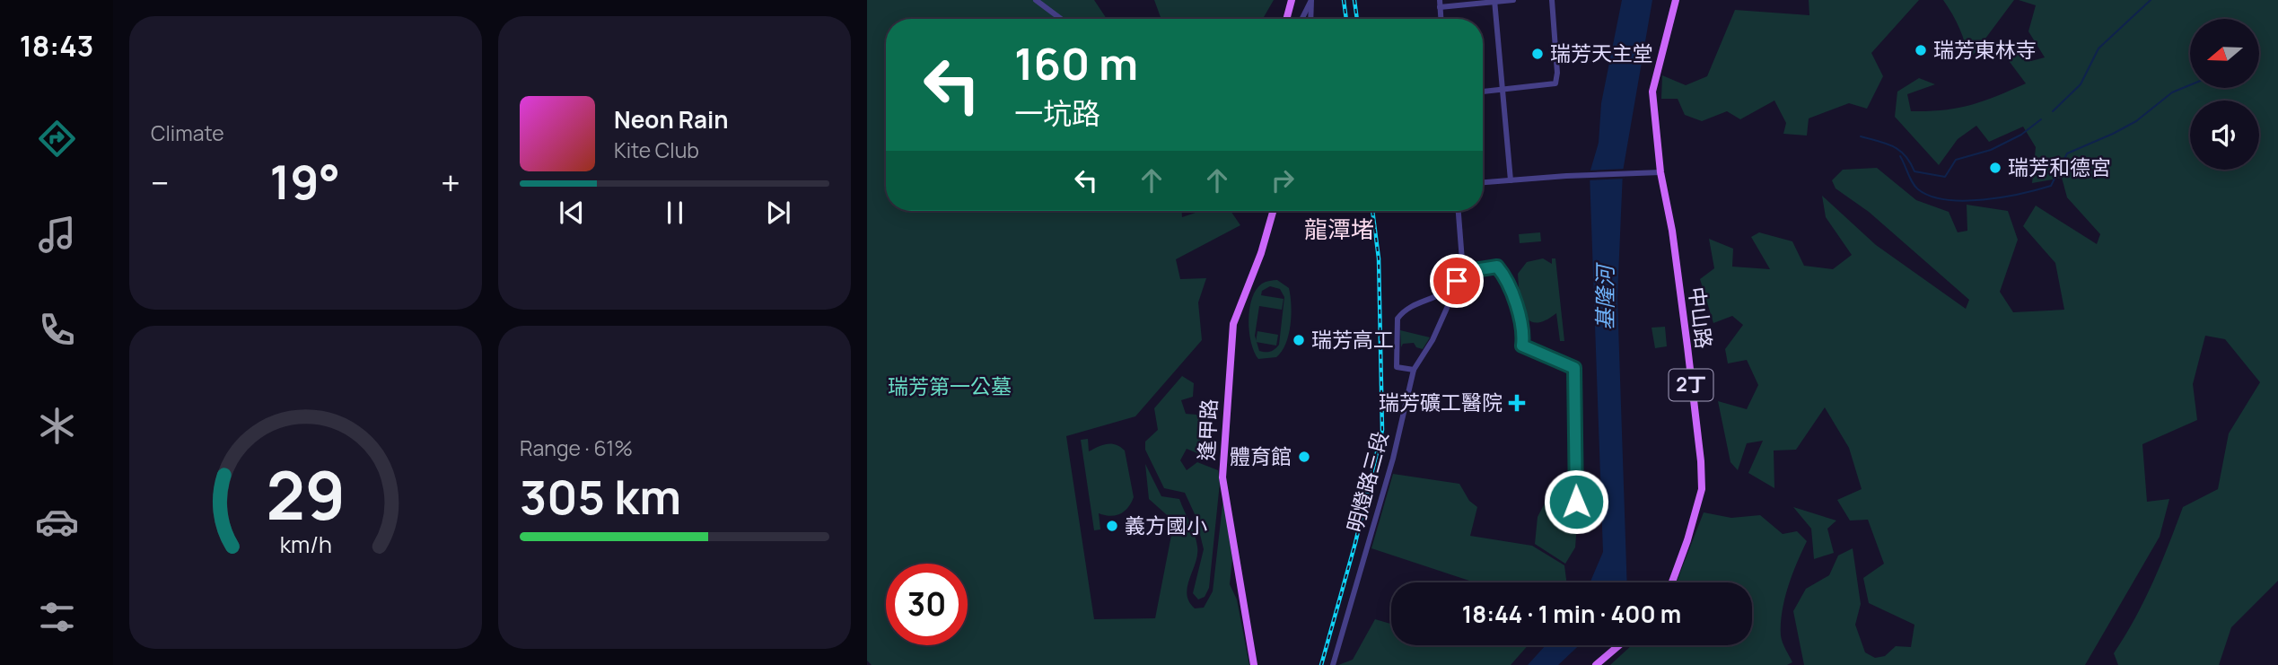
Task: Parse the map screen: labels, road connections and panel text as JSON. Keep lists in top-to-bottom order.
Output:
{
  "streets": {
    "main road": ["中山路", "2丁", "逢甲路"],
    "street": ["明燈路三段"]
  },
  "crossings": [
    ["中山路", "2丁"]
  ],
  "districts": ["龍潭堵"],
  "water": ["基隆河"],
  "parks": ["瑞芳第一公墓"],
  "places": {
    "other": [
      "瑞芳東林寺",
      "瑞芳天主堂",
      "瑞芳和德宮",
      "瑞芳高工",
      "體育館",
      "義方國小"
    ],
    "health": ["瑞芳礦工醫院"]
  },
  "north": "left",
  "page": {
    "tabs": "18:43",
    "tile": [
      "Climate",
      ["Range · 61%", "305 km"]
    ],
    "turn": ["160 m", "一坑路"],
    "song": ["Neon Rain", "Kite Club"],
    "heat": ["−", "19°", "+"],
    "limit": "30",
    "trip": "18:44 · 1 min · 400 m",
    "gauge": ["29", "km/h"]
  }
}
